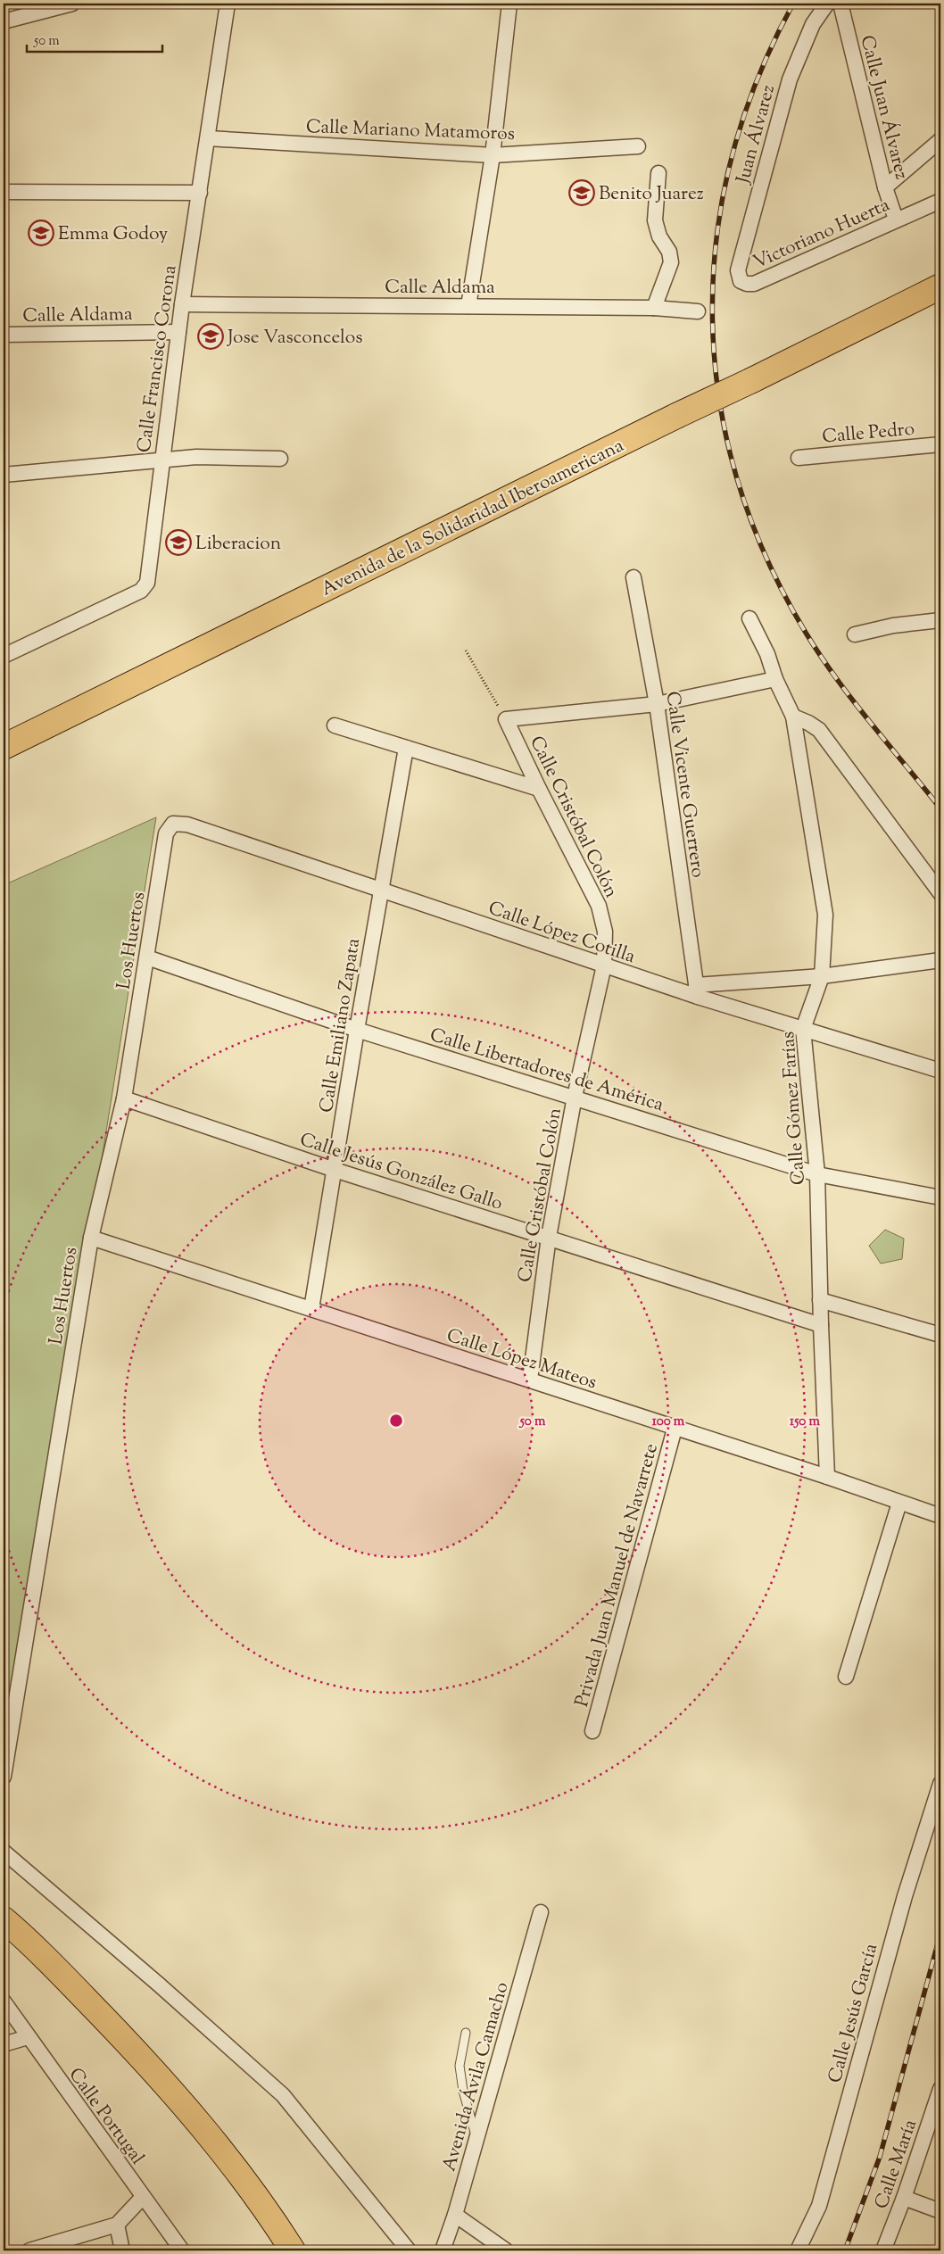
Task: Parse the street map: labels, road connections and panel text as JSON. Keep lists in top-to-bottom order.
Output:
{
  "streets": {
    "highway": ["Avenida de la Solidaridad Iberoamericana"],
    "street": [
      "Calle Juan Álvarez",
      "Calle Mariano Matamoros",
      "Juan Álvarez",
      "Victoriano Huerta",
      "Calle Aldama",
      "Calle Francisco Corona",
      "Calle Pedro",
      "Calle Vicente Guerrero",
      "Calle Cristóbal Colón",
      "Calle López Cotilla",
      "Los Huertos",
      "Calle Emiliano Zapata",
      "Calle Libertadores de América",
      "Calle Gómez Farías",
      "Calle Jesús González Gallo",
      "Calle López Mateos",
      "Privada Juan Manuel de Navarrete",
      "Calle Jesús García",
      "Avenida Ávila Camacho",
      "Calle Portugal",
      "Calle María"
    ]
  },
  "crossings": [
    ["Calle Juan Álvarez", "Victoriano Huerta"],
    ["Calle Mariano Matamoros", "Calle Francisco Corona"],
    ["Juan Álvarez", "Victoriano Huerta"],
    ["Calle Aldama", "Calle Francisco Corona"],
    ["Calle Vicente Guerrero", "Calle López Cotilla"],
    ["Calle Cristóbal Colón", "Calle López Cotilla"],
    ["Calle Cristóbal Colón", "Calle Libertadores de América"],
    ["Calle Cristóbal Colón", "Calle Jesús González Gallo"],
    ["Calle Cristóbal Colón", "Calle López Mateos"],
    ["Calle López Cotilla", "Los Huertos"],
    ["Calle López Cotilla", "Calle Emiliano Zapata"],
    ["Calle López Cotilla", "Calle Gómez Farías"],
    ["Los Huertos", "Calle Libertadores de América"],
    ["Los Huertos", "Calle Jesús González Gallo"],
    ["Los Huertos", "Calle López Mateos"],
    ["Calle Emiliano Zapata", "Calle Libertadores de América"],
    ["Calle Emiliano Zapata", "Calle Jesús González Gallo"],
    ["Calle Emiliano Zapata", "Calle López Mateos"],
    ["Calle Libertadores de América", "Calle Gómez Farías"],
    ["Calle Gómez Farías", "Calle Jesús González Gallo"],
    ["Calle Gómez Farías", "Calle López Mateos"],
    ["Calle López Mateos", "Privada Juan Manuel de Navarrete"]
  ],
  "places": {
    "school or university": [
      "Benito Juarez",
      "Emma Godoy",
      "Jose Vasconcelos",
      "Liberacion"
    ]
  },
  "scale_bar": "50 m",
  "rings": ["50 m", "100 m", "150 m"]
}
